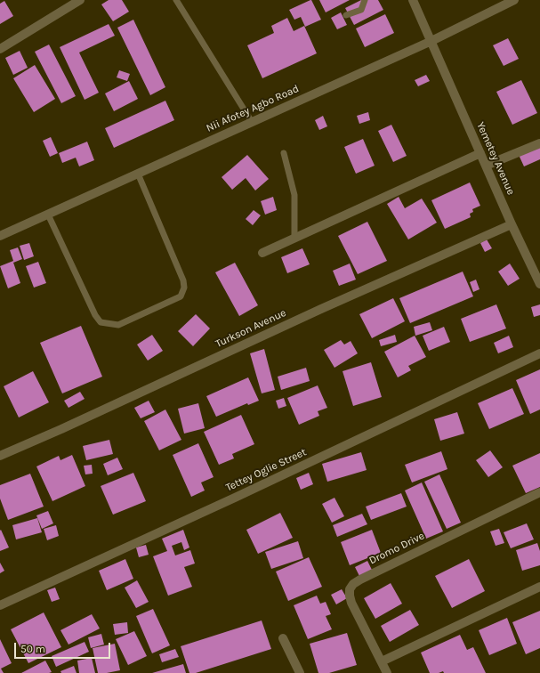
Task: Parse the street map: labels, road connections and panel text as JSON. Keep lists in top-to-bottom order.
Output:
{
  "streets": {
    "street": [
      "Nii Afotey Agbo Road",
      "Yemetey Avenue",
      "Turkson Avenue",
      "Tettey Oglie Street",
      "Dromo Drive"
    ]
  },
  "crossings": [
    ["Nii Afotey Agbo Road", "Yemetey Avenue"],
    ["Yemetey Avenue", "Turkson Avenue"]
  ],
  "scale_bar": "50 m"
}
